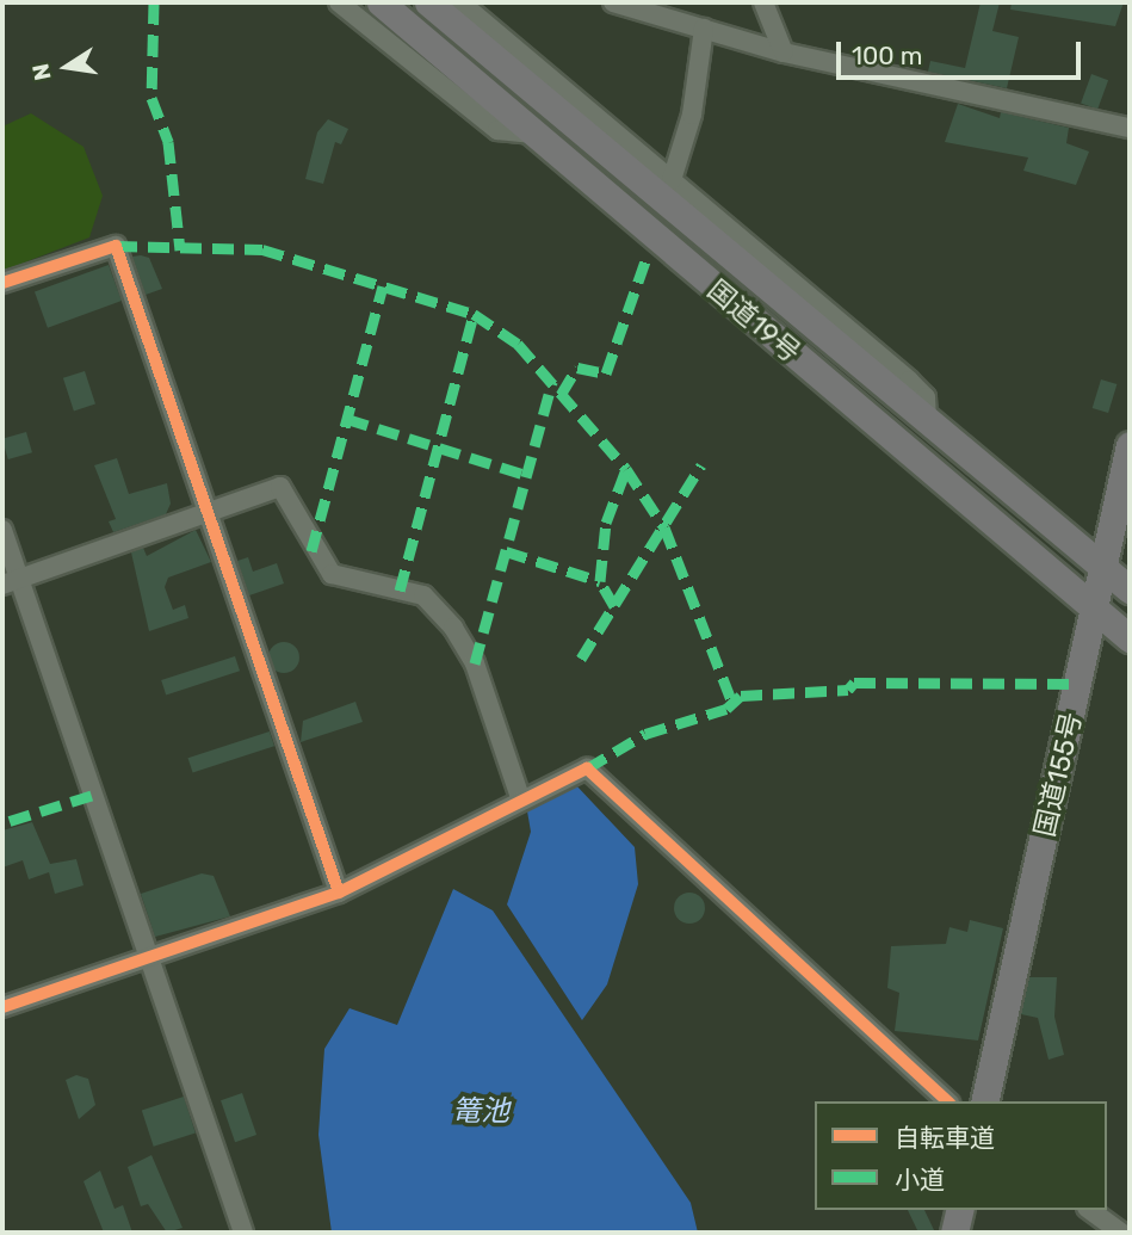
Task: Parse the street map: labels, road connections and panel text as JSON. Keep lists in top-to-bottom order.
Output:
{
  "streets": {
    "highway": ["国道19号", "国道155号"]
  },
  "crossings": [
    ["国道19号", "国道155号"]
  ],
  "water": ["篭池"],
  "legend": ["自転車道", "小道"],
  "scale_bar": "100 m",
  "north": "left"
}
